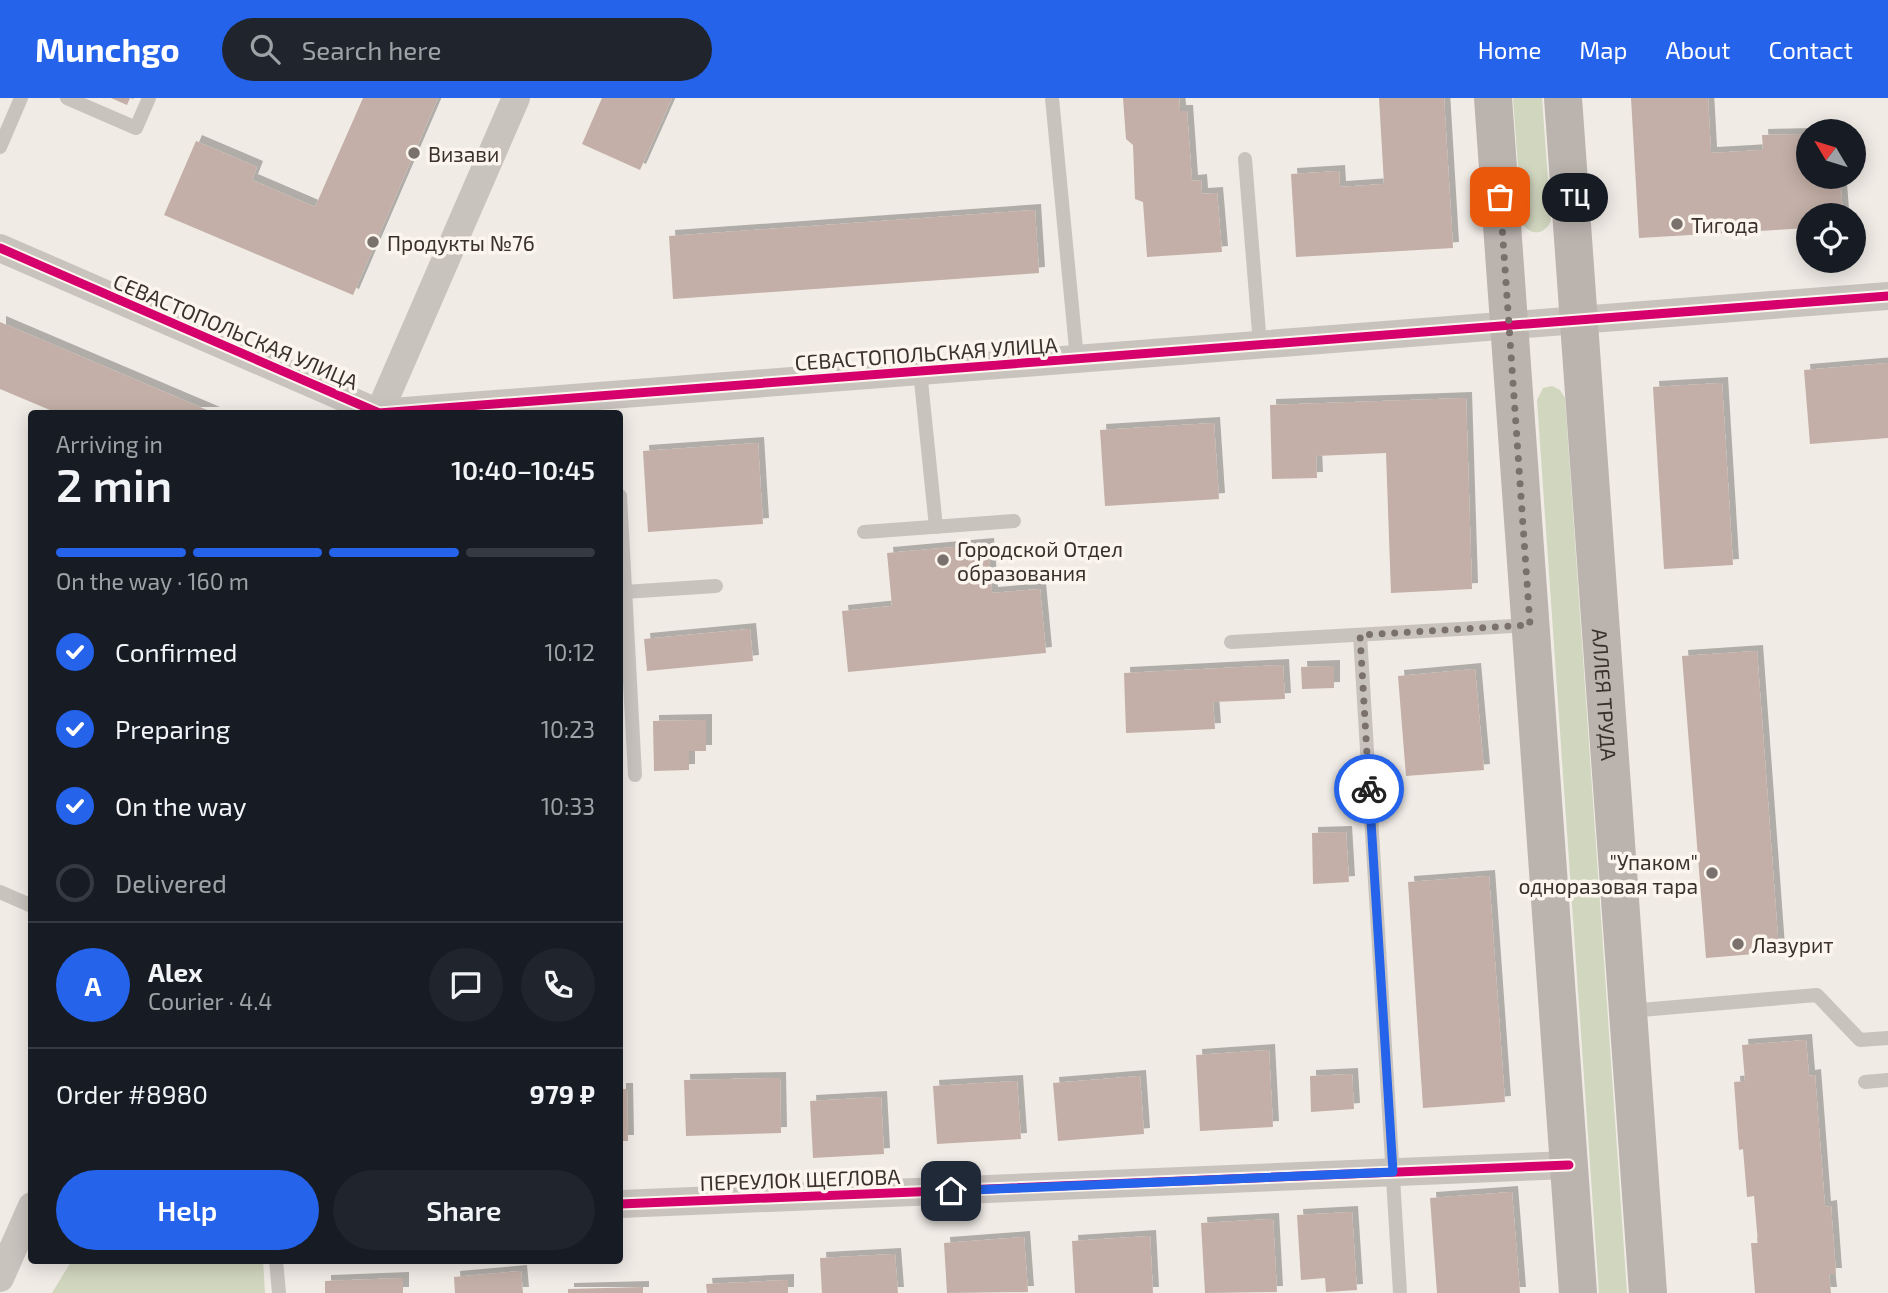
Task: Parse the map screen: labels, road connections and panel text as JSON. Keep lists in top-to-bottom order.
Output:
{
  "streets": {
    "main road": ["АЛЛЕЯ ТРУДА"],
    "street": ["СЕВАСТОПОЛЬСКАЯ УЛИЦА", "ПЕРЕУЛОК ЩЕГЛОВА"]
  },
  "crossings": [
    ["СЕВАСТОПОЛЬСКАЯ УЛИЦА", "АЛЛЕЯ ТРУДА"]
  ],
  "places": [
    "Визави",
    "ТЦ",
    "Тигода",
    "Продукты №76",
    "Городской Отдел образования",
    "\"Упаком\" одноразовая тара",
    "Лазурит"
  ],
  "north": "top left",
  "page": {
    "header": "Munchgo",
    "search": "Search here",
    "nav": [
      "Home",
      "Map",
      "About",
      "Contact"
    ],
    "bubble": "ТЦ",
    "heading": ["2 min", "Arriving in", "10:40–10:45"],
    "panel": [
      "Alex",
      "Courier · 4.4",
      "Order #8980",
      "979 ₽"
    ],
    "bar": "On the way · 160 m",
    "list": [
      ["Confirmed", "10:12"],
      ["Preparing", "10:23"],
      ["On the way", "10:33"],
      "Delivered"
    ],
    "round": "A",
    "buttons": ["Help", "Share"]
  }
}
